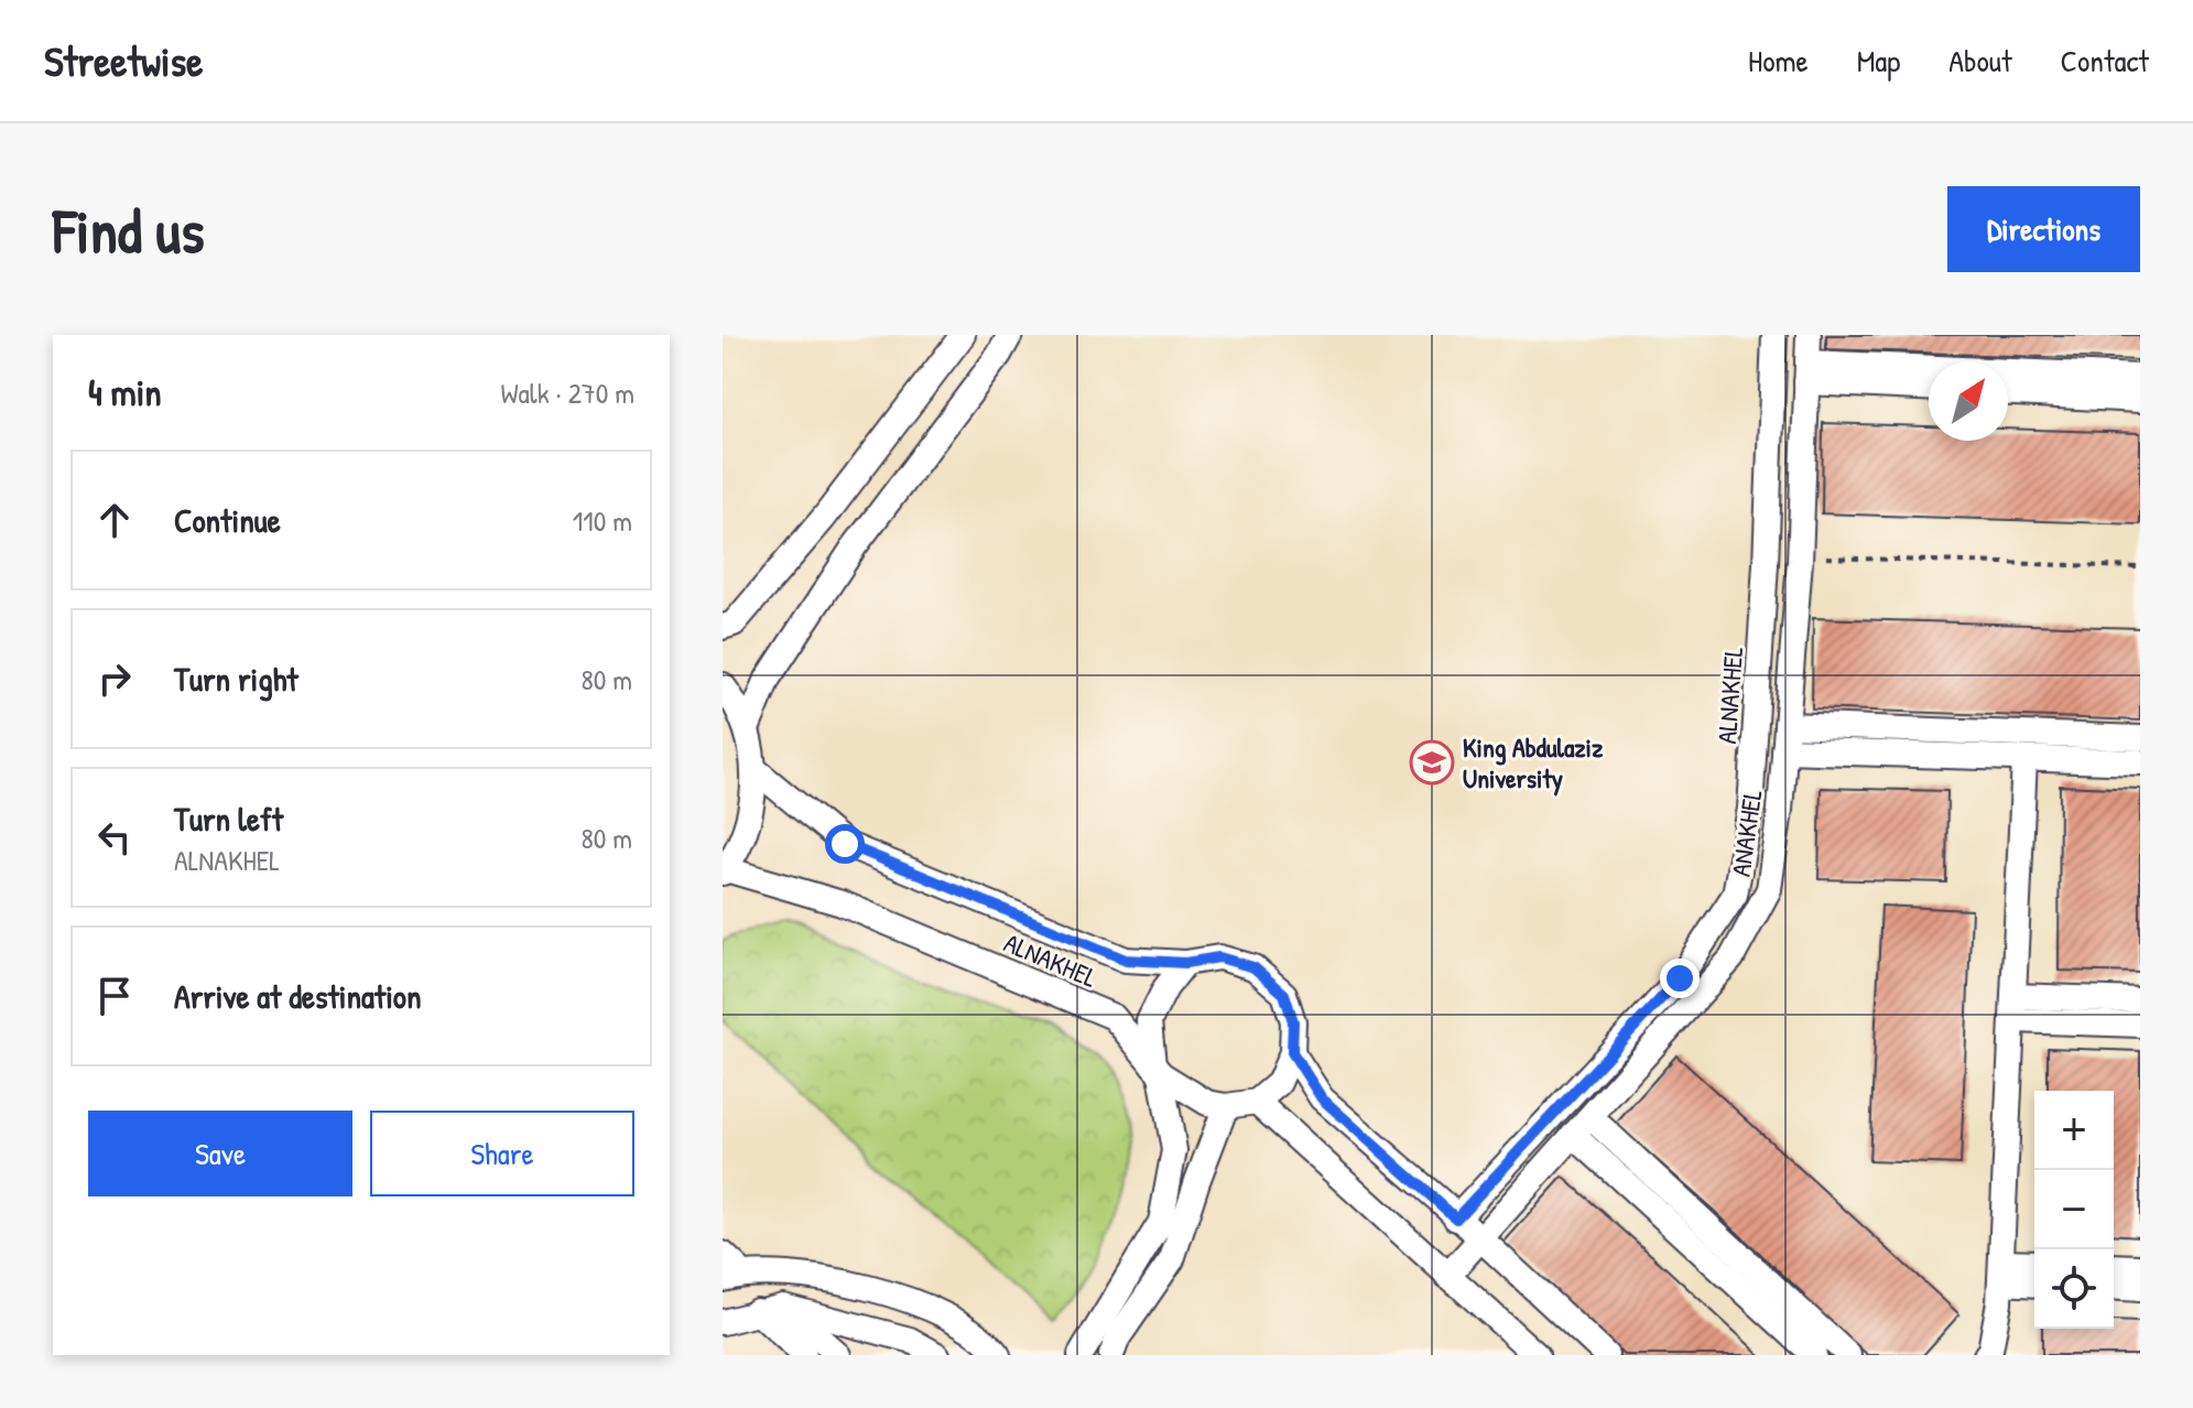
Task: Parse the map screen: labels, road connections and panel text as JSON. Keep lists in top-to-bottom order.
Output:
{
  "streets": {
    "street": ["ALNAKHEL", "ANAKHEL"]
  },
  "places": {
    "school or university": ["King Abdulaziz University"]
  },
  "north": "top right",
  "page": {
    "header": "Streetwise",
    "nav": [
      "Home",
      "Map",
      "About",
      "Contact"
    ],
    "buttons": [
      "Directions",
      ["Save", "Share"]
    ],
    "title": "Find us",
    "heading": ["4 min", "Walk · 270 m"],
    "list": [
      ["Continue", "110 m"],
      ["Turn right", "80 m"],
      ["Turn left", "ALNAKHEL", "80 m"],
      "Arrive at destination"
    ],
    "map_buttons": ["+", "−"]
  }
}
